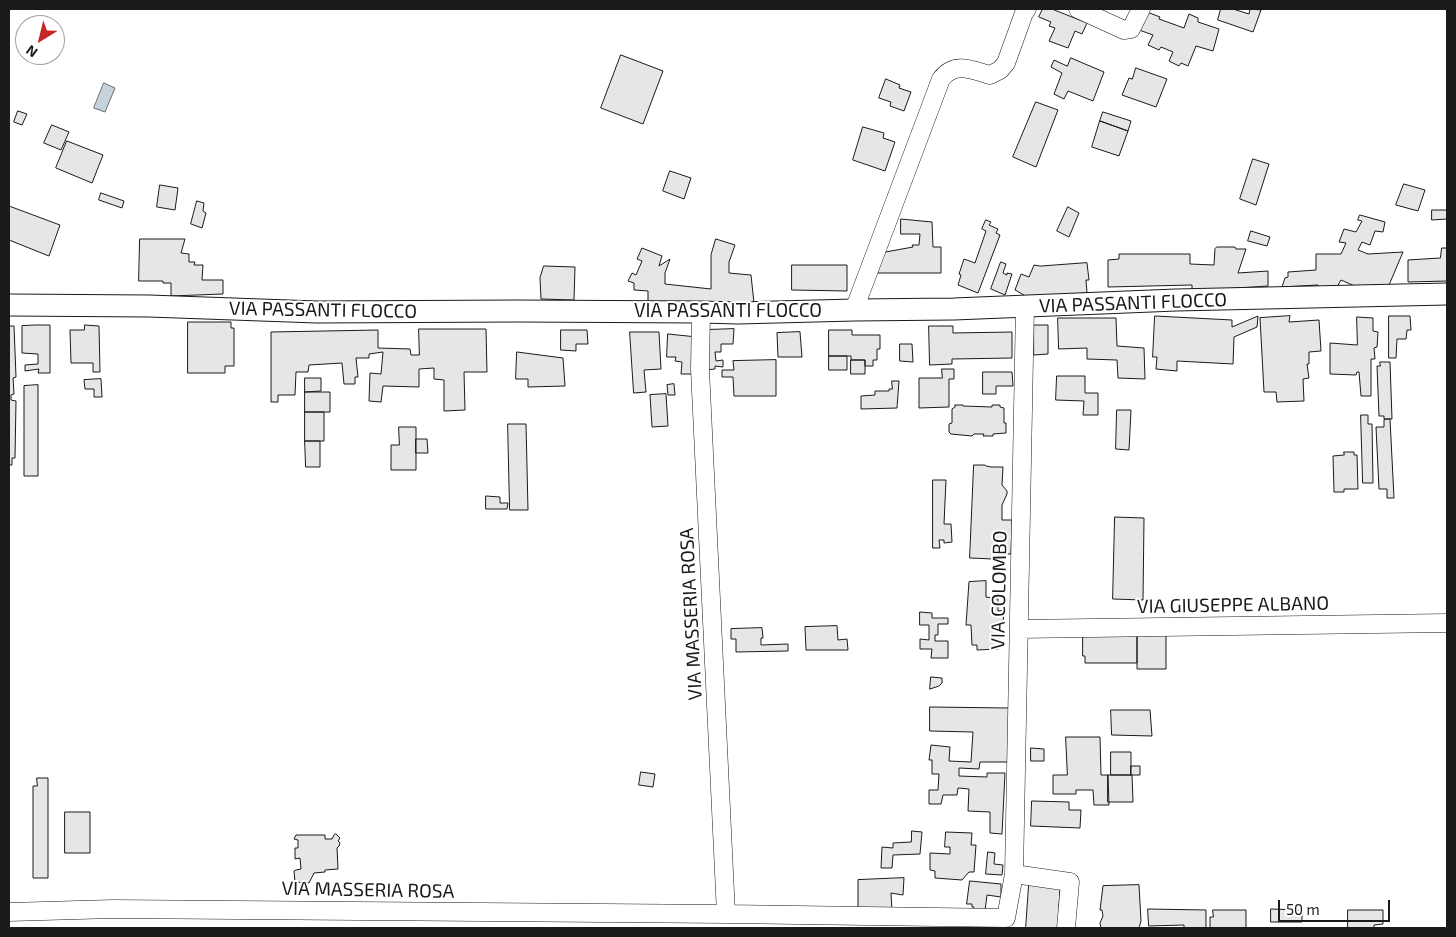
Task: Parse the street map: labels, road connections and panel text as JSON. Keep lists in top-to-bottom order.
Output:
{
  "streets": {
    "main road": ["VIA PASSANTI FLOCCO"],
    "street": ["VIA COLOMBO", "VIA GIUSEPPE ALBANO", "VIA MASSERIA ROSA"]
  },
  "crossings": [
    ["VIA PASSANTI FLOCCO", "VIA COLOMBO"],
    ["VIA PASSANTI FLOCCO", "VIA MASSERIA ROSA"],
    ["VIA COLOMBO", "VIA GIUSEPPE ALBANO"],
    ["VIA COLOMBO", "VIA MASSERIA ROSA"]
  ],
  "scale_bar": "50 m",
  "north": "bottom left"
}
